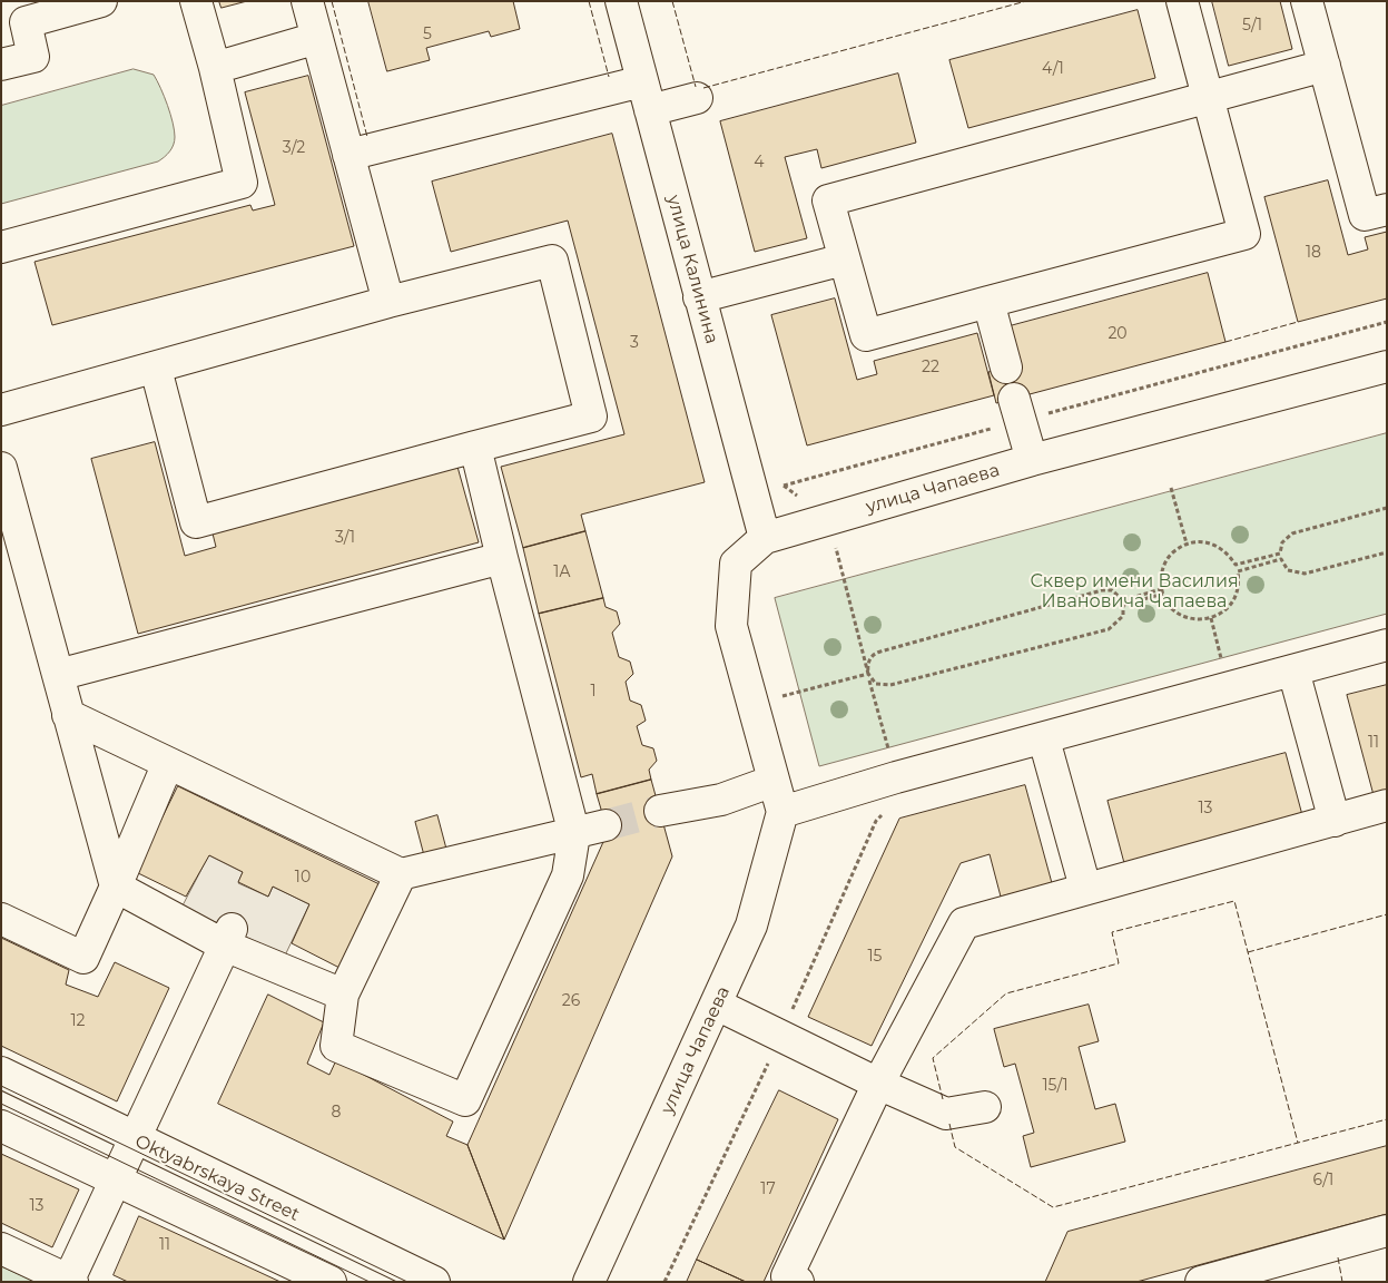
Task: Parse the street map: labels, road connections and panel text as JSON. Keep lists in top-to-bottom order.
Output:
{
  "streets": {
    "street": ["улица Калинина", "улица Чапаева", "Oktyabrskaya Street"]
  },
  "crossings": [
    ["улица Калинина", "улица Чапаева"]
  ],
  "parks": ["Сквер имени Василия Ивановича Чапаева"],
  "house_numbers": [
    "5/1",
    "5",
    "4/1",
    "3/2",
    "4",
    "18",
    "20",
    "3",
    "22",
    "3/1",
    "1А",
    "1",
    "11",
    "13",
    "10",
    "15",
    "26",
    "12",
    "15/1",
    "8",
    "6/1",
    "17",
    "13",
    "11"
  ]
}
